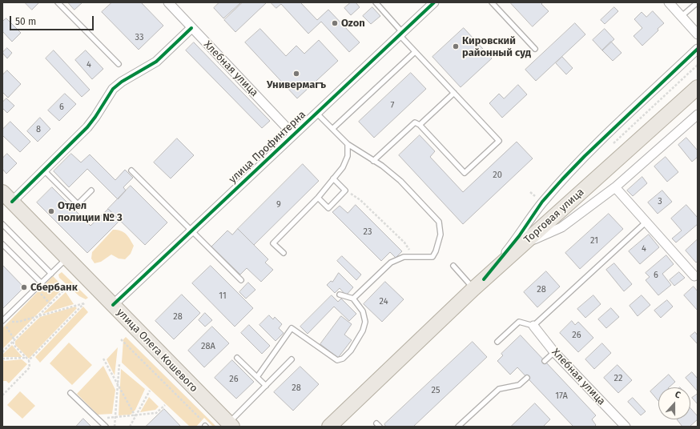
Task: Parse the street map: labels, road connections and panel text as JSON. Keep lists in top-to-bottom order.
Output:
{
  "streets": {
    "main road": ["Торговая улица", "улица Олега Кошевого"],
    "street": ["Хлебная улица", "улица Профинтерна"]
  },
  "crossings": [
    ["Хлебная улица", "улица Профинтерна"],
    ["улица Профинтерна", "улица Олега Кошевого"]
  ],
  "places": [
    "Ozon",
    "Кировский районный суд",
    "Универмагъ",
    "Отдел полиции № 3",
    "Сбербанк"
  ],
  "house_numbers": [
    "33",
    "4",
    "7",
    "6",
    "8",
    "20",
    "3",
    "9",
    "23",
    "21",
    "4",
    "6",
    "28",
    "11",
    "24",
    "28",
    "26",
    "28А",
    "22",
    "26",
    "28",
    "25",
    "17А"
  ],
  "scale_bar": "50 m",
  "north": "top"
}
